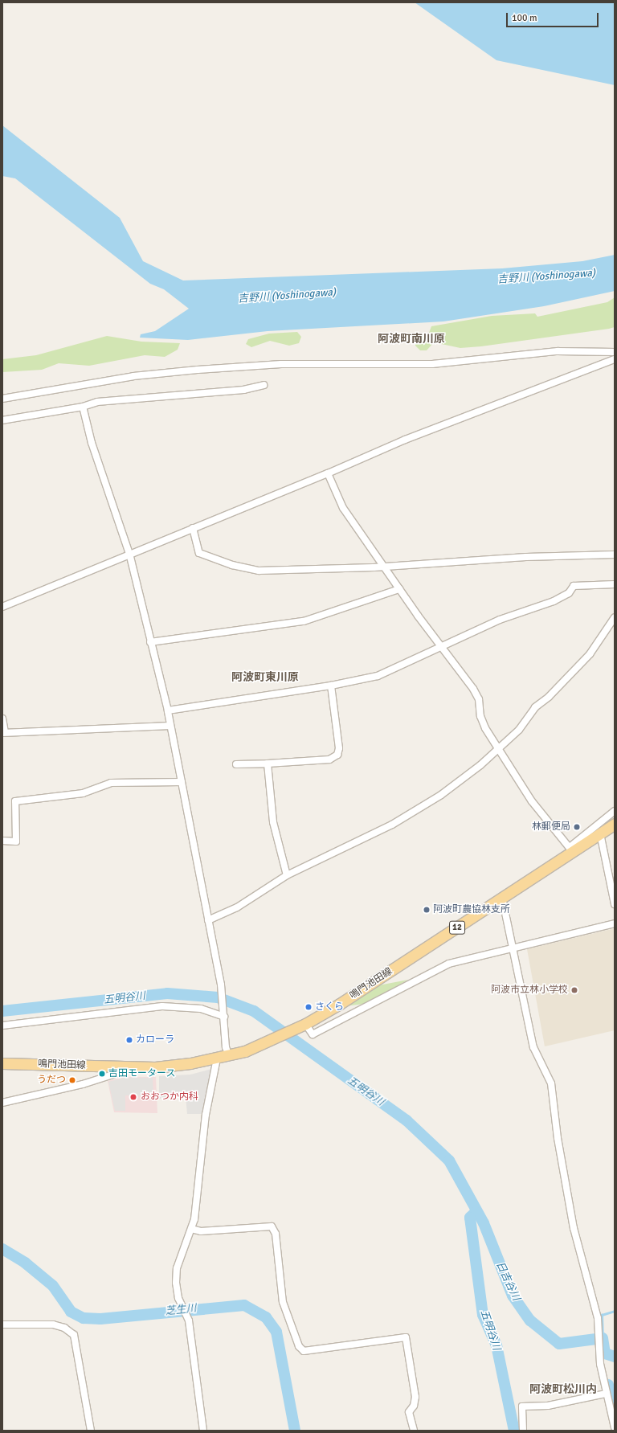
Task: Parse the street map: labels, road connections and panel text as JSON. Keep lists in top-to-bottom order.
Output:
{
  "streets": {
    "main road": ["12", "鳴門池田線"]
  },
  "districts": ["阿波町南川原", "阿波町東川原", "阿波町松川内"],
  "water": [
    "吉野川 (Yoshinogawa)",
    "五明谷川",
    "日吉谷川",
    "芝生川"
  ],
  "places": [
    "林郵便局",
    "阿波町農協林支所",
    "阿波市立林小学校",
    "さくら",
    "カローラ",
    "吉田モータース",
    "うだつ",
    "おおつか内科"
  ],
  "scale_bar": "100 m"
}
